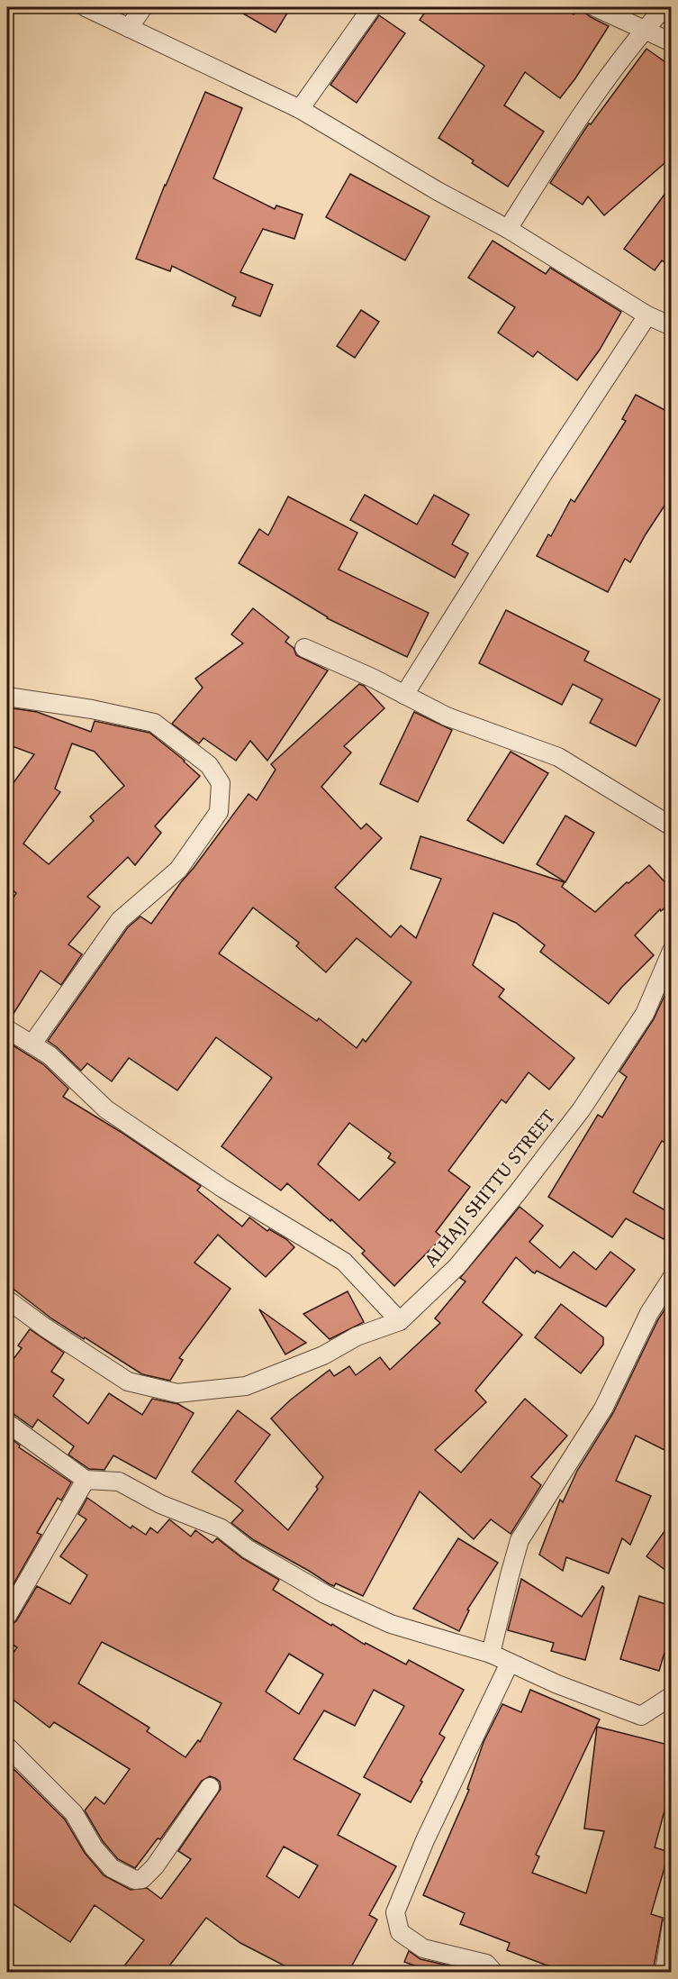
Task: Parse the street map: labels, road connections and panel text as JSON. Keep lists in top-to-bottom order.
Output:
{
  "streets": {
    "street": ["ALHAJI SHITTU STREET"]
  }
}
